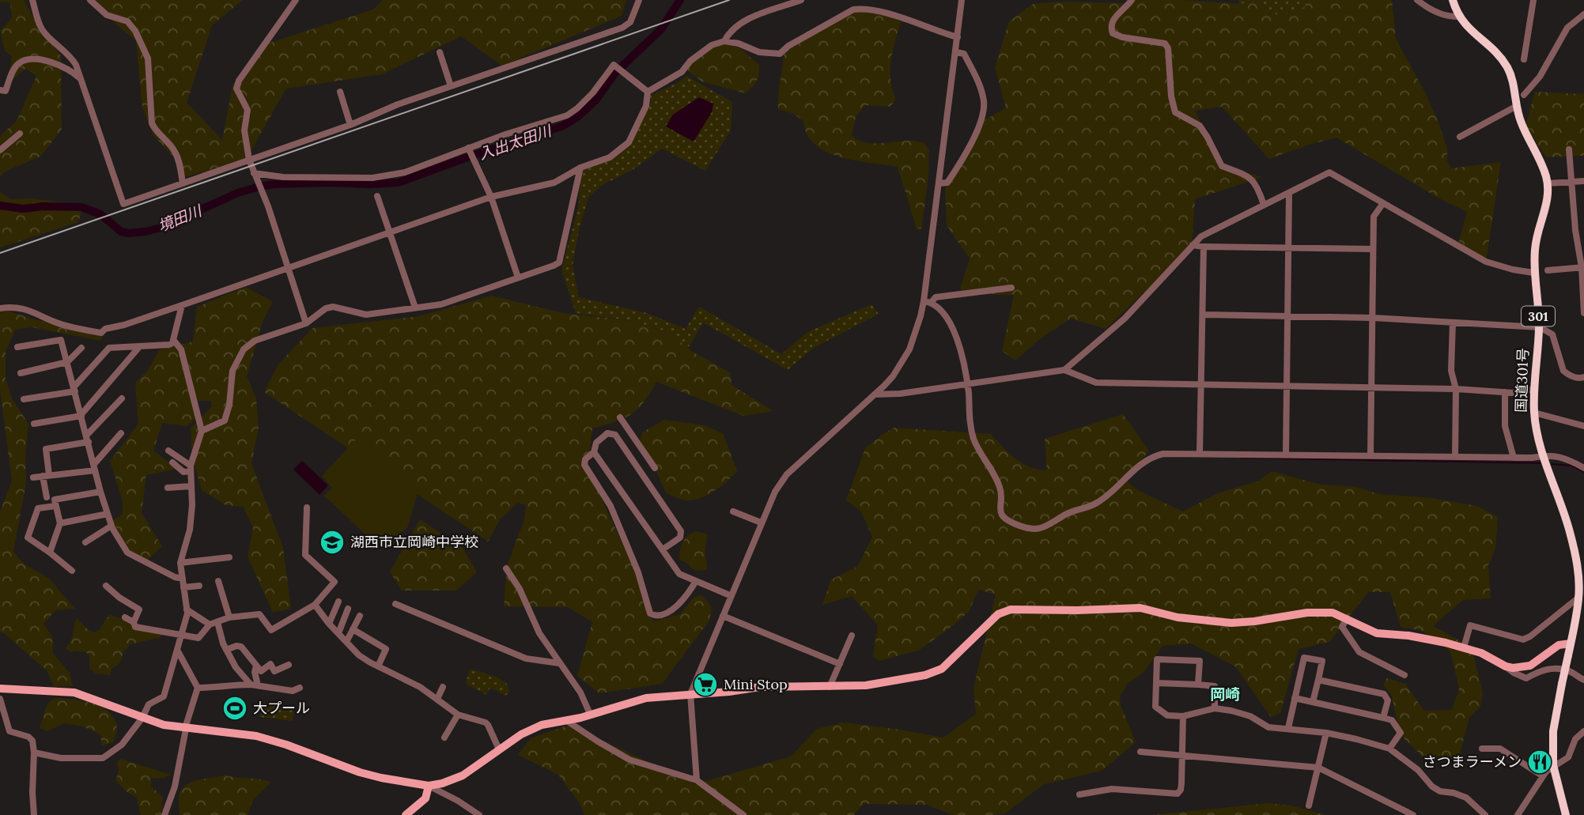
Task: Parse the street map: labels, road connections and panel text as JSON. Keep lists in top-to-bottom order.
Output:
{
  "streets": {
    "highway": ["301", "国道301号"]
  },
  "districts": ["岡崎"],
  "water": ["入出太田川", "境田川"],
  "places": {
    "school or university": ["湖西市立岡崎中学校"],
    "supermarket": ["Mini Stop"],
    "sports": ["大プール"],
    "restaurant": ["さつまラーメン"]
  }
}
